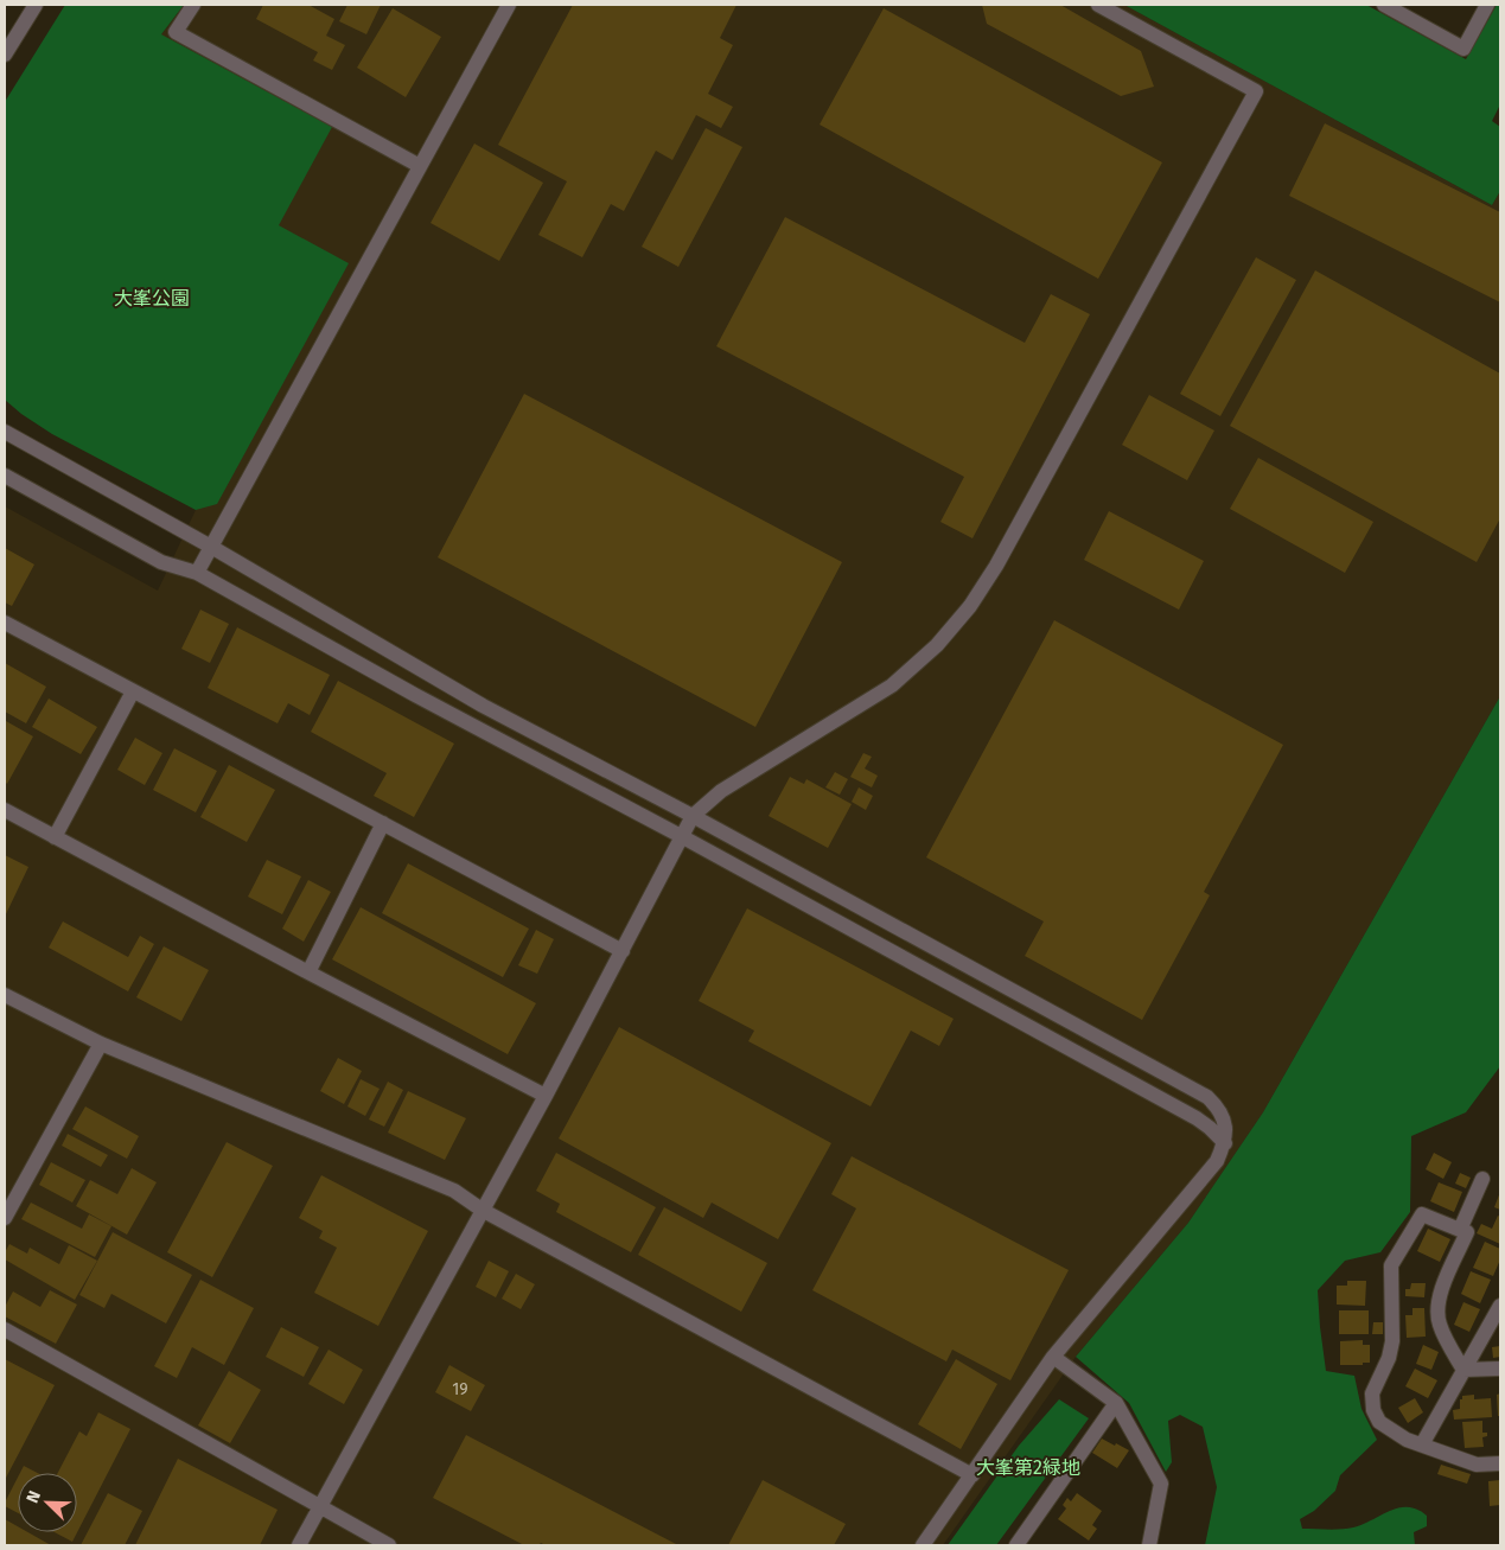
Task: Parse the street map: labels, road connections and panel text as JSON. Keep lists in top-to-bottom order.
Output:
{
  "parks": ["大峯公園", "大峯第2緑地"],
  "house_numbers": ["19"],
  "north": "top left"
}
